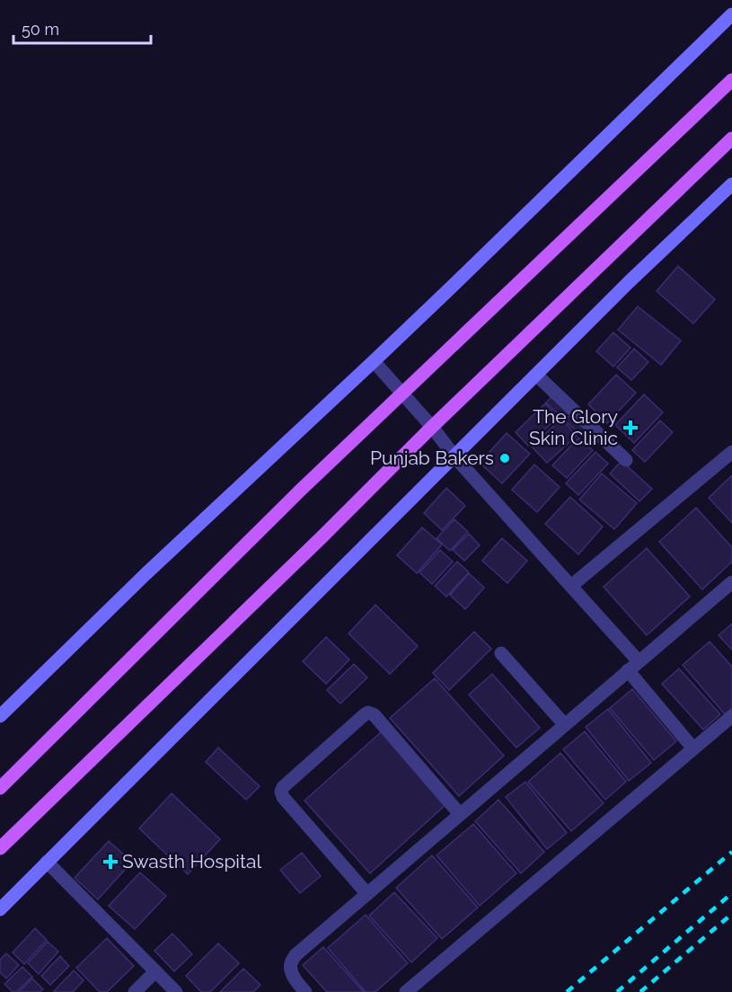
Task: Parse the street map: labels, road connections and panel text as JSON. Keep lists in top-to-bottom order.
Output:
{
  "places": {
    "health": ["The Glory Skin Clinic", "Swasth Hospital"],
    "other": ["Punjab Bakers"]
  },
  "scale_bar": "50 m"
}
